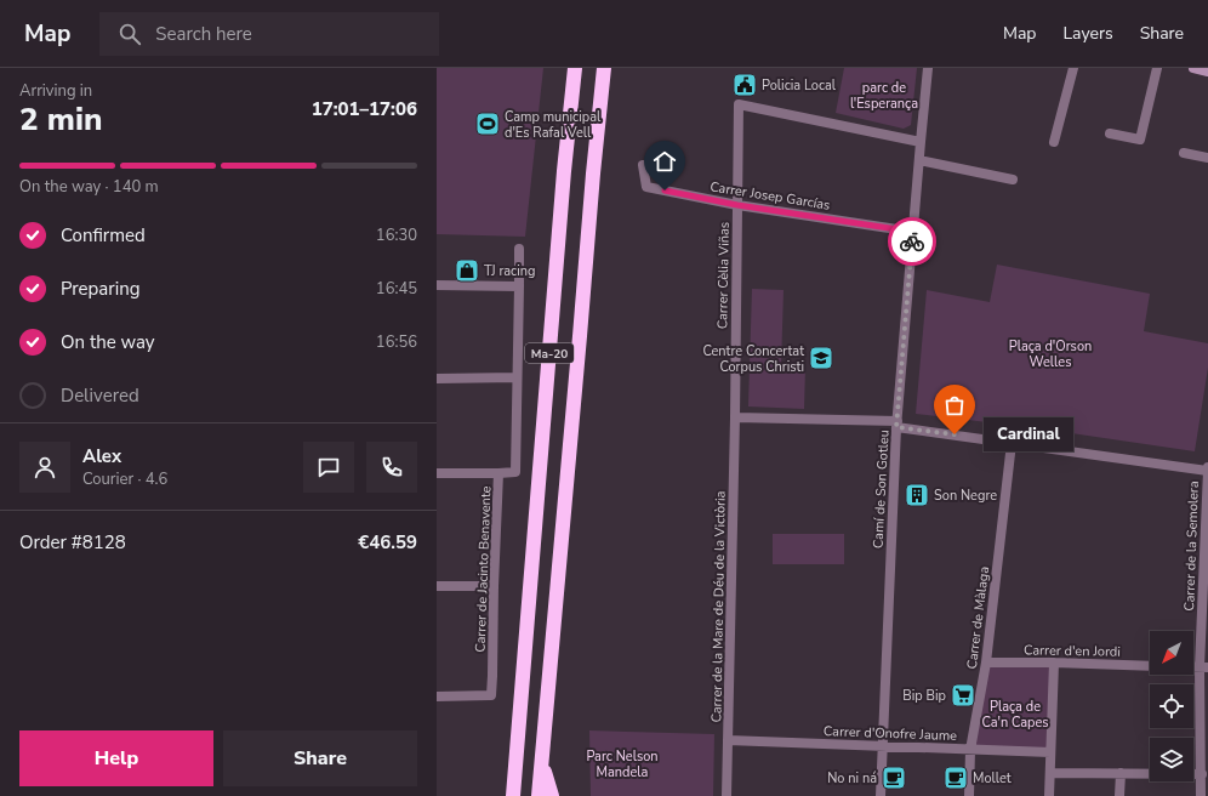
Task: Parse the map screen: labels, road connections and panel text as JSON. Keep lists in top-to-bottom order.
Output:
{
  "streets": {
    "highway": ["Ma-20"],
    "street": [
      "Carrer Josep Garcías",
      "Carrer Cèlia Viñas",
      "Camí de Son Gotleu",
      "Carrer de la Semolera",
      "Carrer de Jacinto Benavente",
      "Carrer de la Mare de Déu de la Victòria",
      "Carrer de Màlaga",
      "Carrer d'en Jordi",
      "Carrer d'Onofre Jaume"
    ]
  },
  "crossings": [
    ["Carrer Josep Garcías", "Carrer Cèlia Viñas"],
    ["Carrer Josep Garcías", "Camí de Son Gotleu"],
    ["Carrer Cèlia Viñas", "Camí de Son Gotleu"],
    ["Carrer Cèlia Viñas", "Carrer de la Mare de Déu de la Victòria"],
    ["Camí de Son Gotleu", "Carrer d'Onofre Jaume"],
    ["Carrer de la Mare de Déu de la Victòria", "Carrer d'Onofre Jaume"],
    ["Carrer de Màlaga", "Carrer d'en Jordi"],
    ["Carrer de Màlaga", "Carrer d'Onofre Jaume"]
  ],
  "parks": [
    "parc de l'Esperança",
    "Plaça d'Orson Welles",
    "Plaça de Ca'n Capes",
    "Parc Nelson Mandela"
  ],
  "places": {
    "public building": ["Policia Local"],
    "sports": ["Camp municipal d'Es Rafal Vell"],
    "shop": ["TJ racing"],
    "school or university": ["Centre Concertat Corpus Christi"],
    "other": ["Cardinal"],
    "building": ["Son Negre"],
    "supermarket": ["Bip Bip"],
    "cafe": ["No ni ná", "Mollet"]
  },
  "north": "bottom left",
  "page": {
    "header": "Map",
    "search": "Search here",
    "nav": ["Map", "Layers", "Share"],
    "heading": ["2 min", "Arriving in", "17:01–17:06"],
    "panel": [
      "Alex",
      "Courier · 4.6",
      "Order #8128",
      "€46.59"
    ],
    "bar": "On the way · 140 m",
    "list": [
      ["Confirmed", "16:30"],
      ["Preparing", "16:45"],
      ["On the way", "16:56"],
      "Delivered"
    ],
    "bubble": "Cardinal",
    "buttons": ["Help", "Share"]
  }
}
